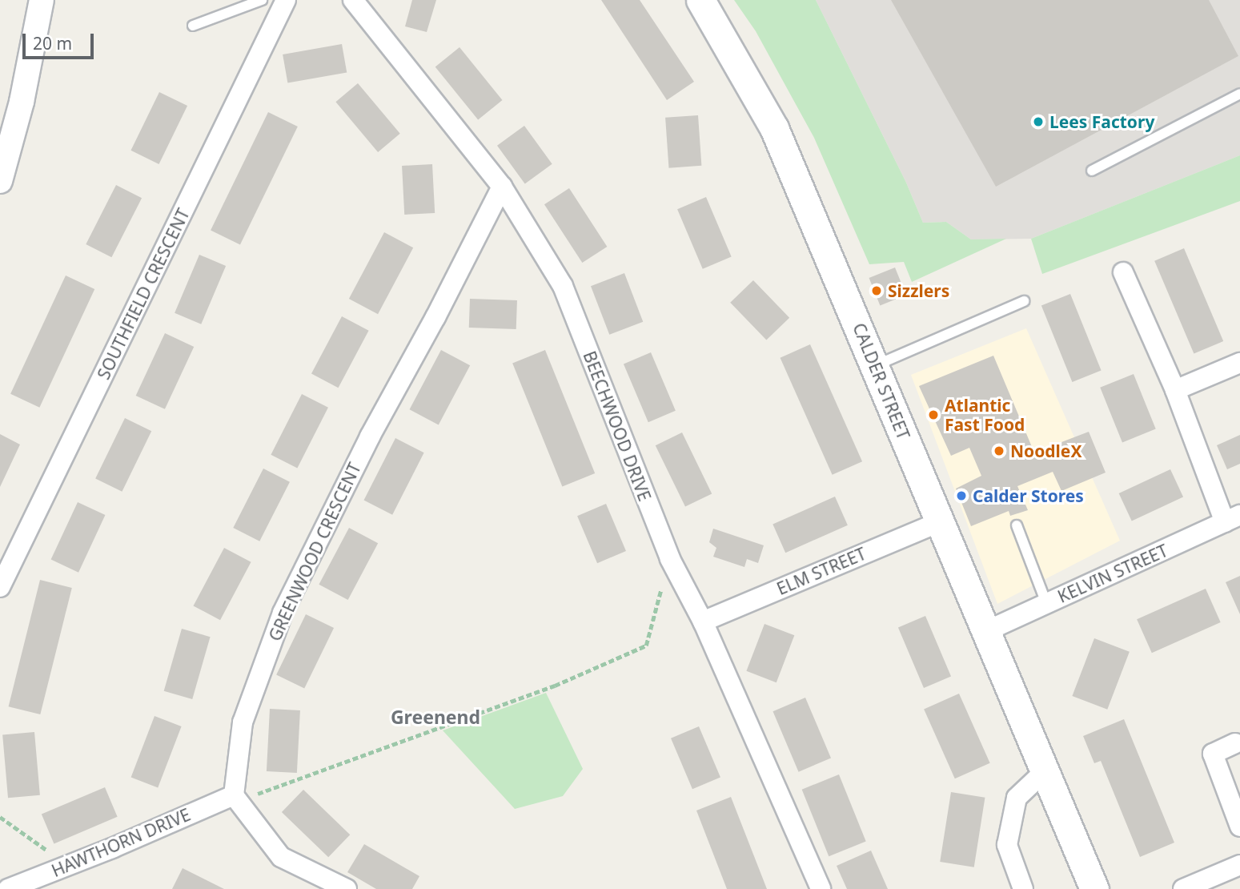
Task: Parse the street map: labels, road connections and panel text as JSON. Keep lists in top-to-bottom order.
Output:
{
  "streets": {
    "main road": ["CALDER STREET"],
    "street": [
      "SOUTHFIELD CRESCENT",
      "BEECHWOOD DRIVE",
      "GREENWOOD CRESCENT",
      "ELM STREET",
      "KELVIN STREET",
      "HAWTHORN DRIVE"
    ]
  },
  "crossings": [
    ["CALDER STREET", "ELM STREET"],
    ["CALDER STREET", "KELVIN STREET"],
    ["BEECHWOOD DRIVE", "GREENWOOD CRESCENT"],
    ["BEECHWOOD DRIVE", "ELM STREET"],
    ["GREENWOOD CRESCENT", "HAWTHORN DRIVE"]
  ],
  "districts": ["Greenend"],
  "places": [
    "Lees Factory",
    "Sizzlers",
    "Atlantic Fast Food",
    "NoodleX",
    "Calder Stores"
  ],
  "scale_bar": "20 m"
}
